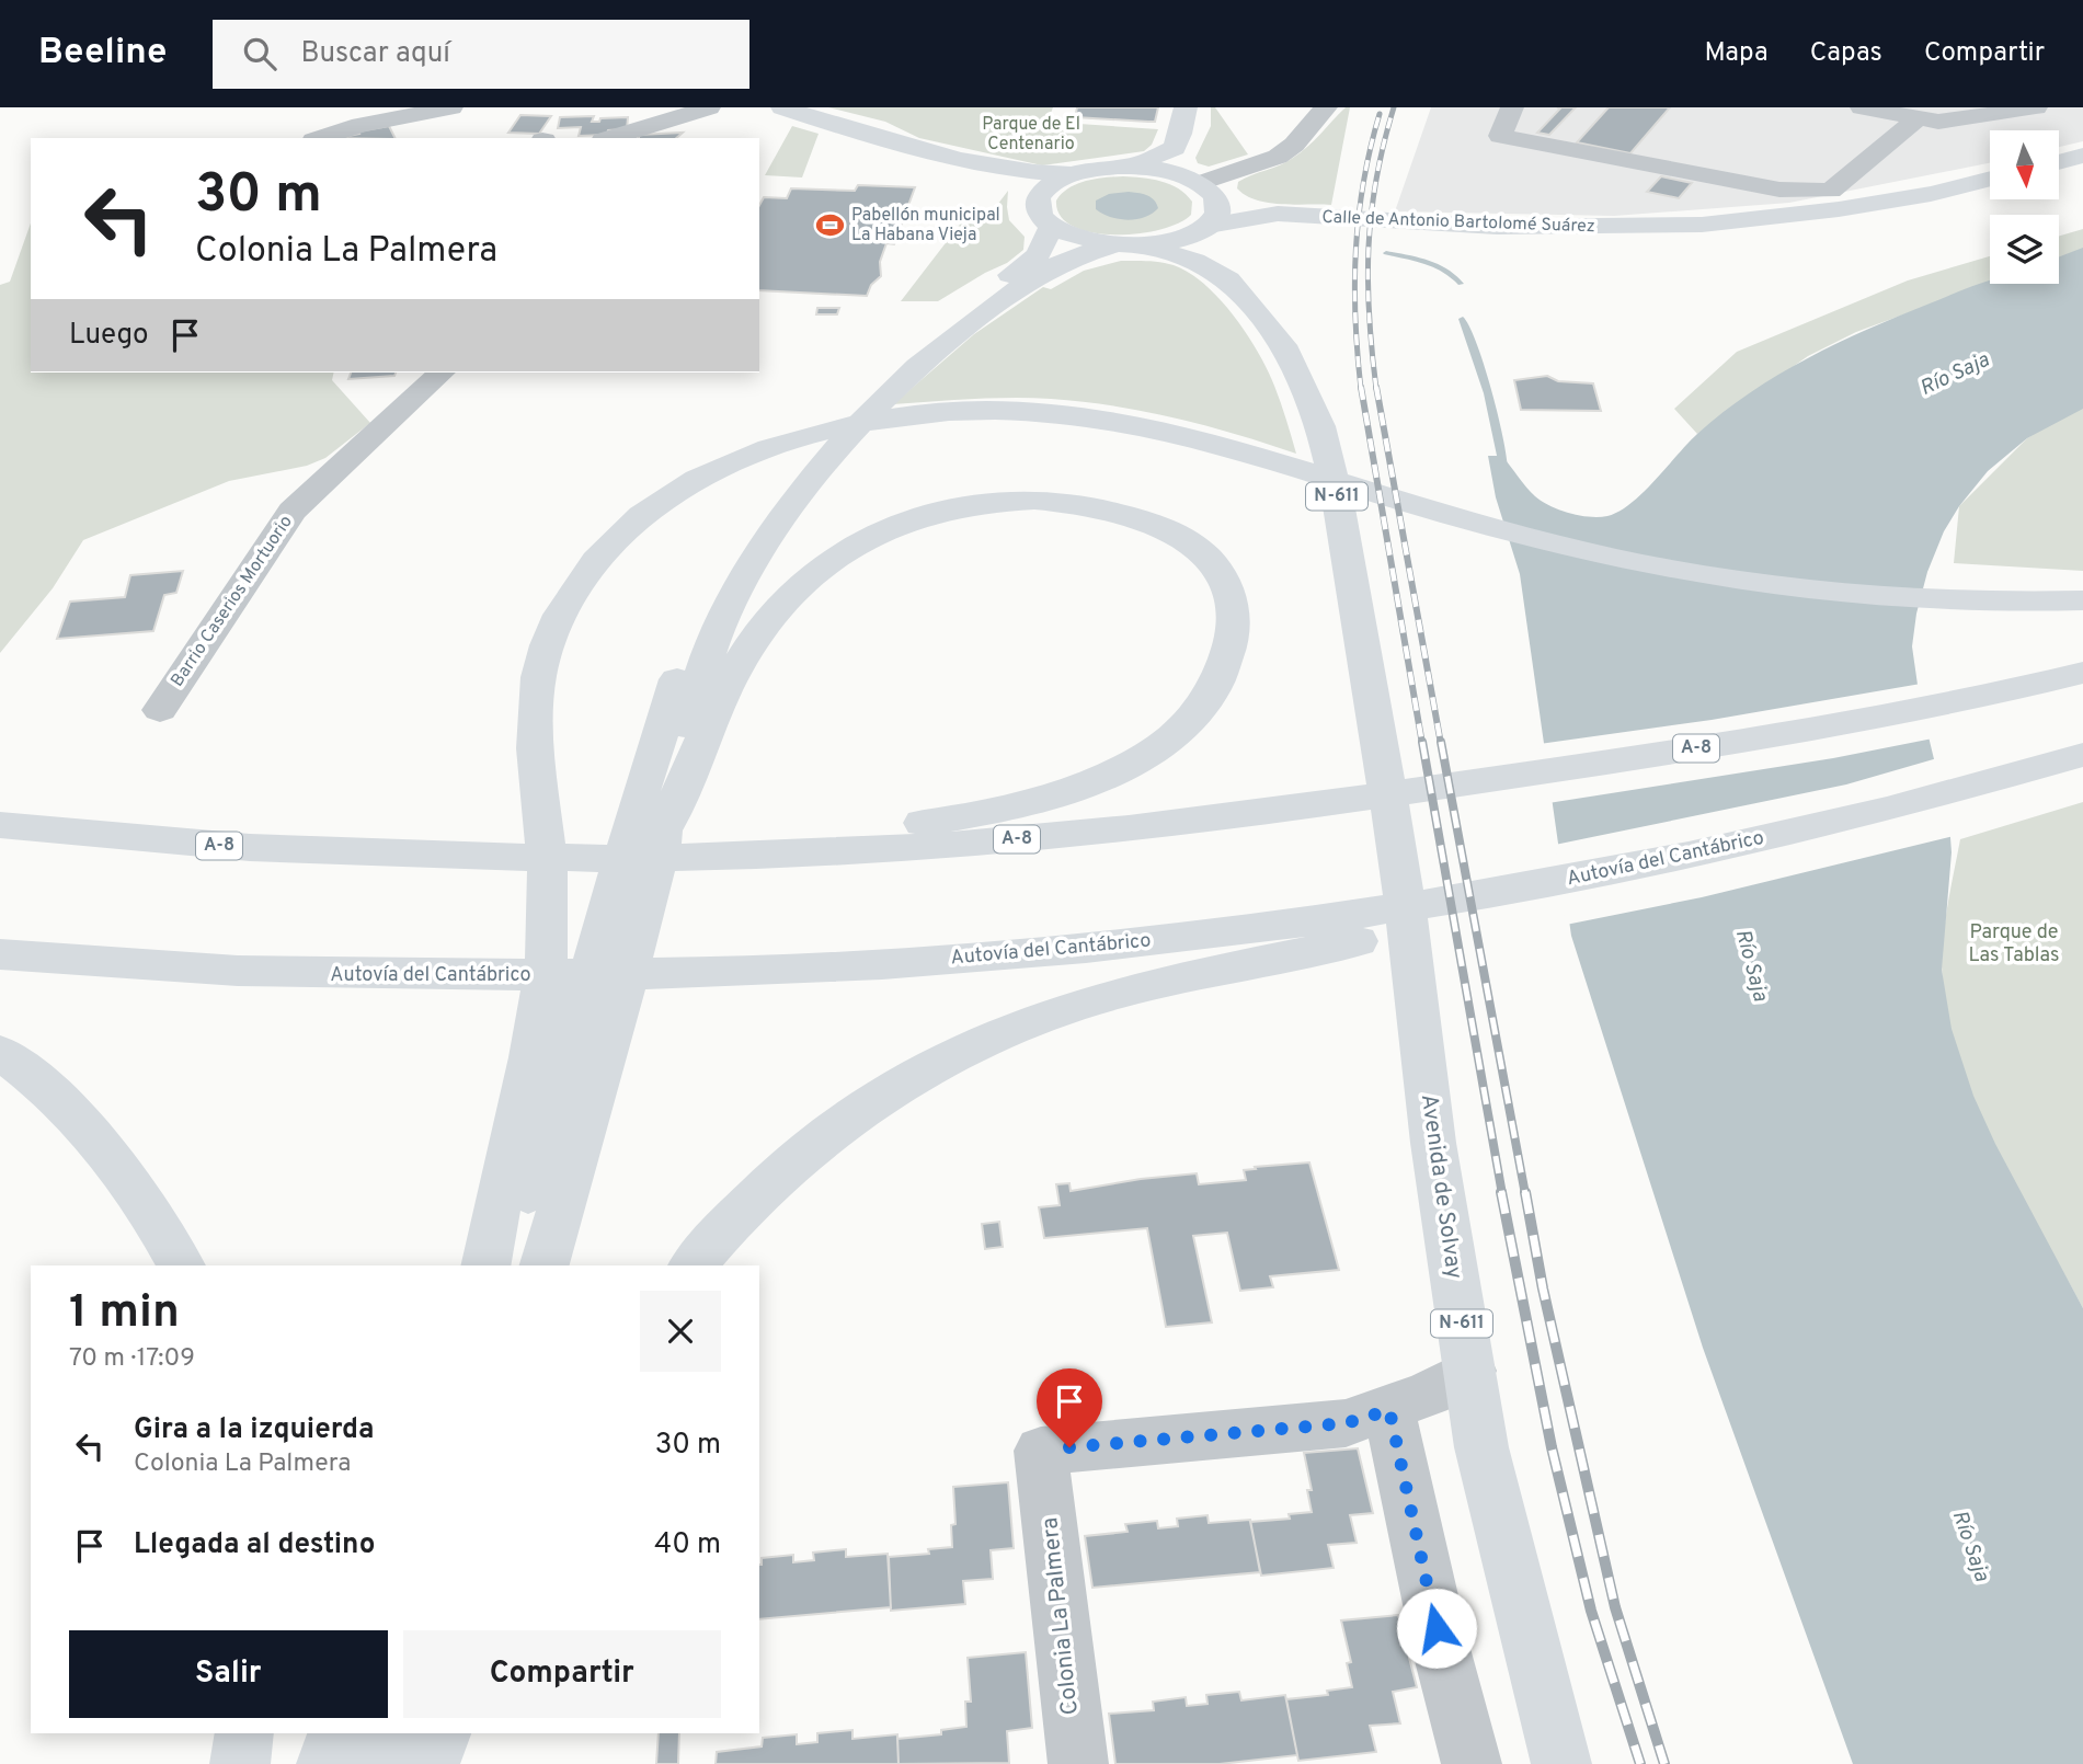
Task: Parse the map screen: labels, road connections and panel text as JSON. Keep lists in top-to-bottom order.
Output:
{
  "streets": {
    "main road": [
      "Calle de Antonio Bartolomé Suárez",
      "N-611",
      "A-8",
      "Autovía del Cantábrico",
      "Avenida de Solvay"
    ],
    "street": ["Barrio Caserios Mortuorio", "Colonia La Palmera"]
  },
  "crossings": [
    ["Calle de Antonio Bartolomé Suárez", "N-611"],
    ["N-611", "Avenida de Solvay"],
    ["Avenida de Solvay", "Colonia La Palmera"]
  ],
  "water": ["Río Saja"],
  "parks": ["Parque de El Centenario", "Parque de Las Tablas"],
  "places": {
    "sports": ["Pabellón municipal La Habana Vieja"]
  },
  "north": "bottom",
  "page": {
    "header": "Beeline",
    "search": "Buscar aquí",
    "nav": ["Mapa", "Capas", "Compartir"],
    "turn": ["30 m", "Colonia La Palmera"],
    "then": "Luego",
    "heading": ["1 min", "70 m · 17:09"],
    "list": [
      {
        "name": "Gira a la izquierda",
        "note": "Colonia La Palmera",
        "value": "30 m"
      },
      {
        "name": "Llegada al destino",
        "value": "40 m"
      }
    ],
    "buttons": ["Salir", "Compartir"]
  }
}
